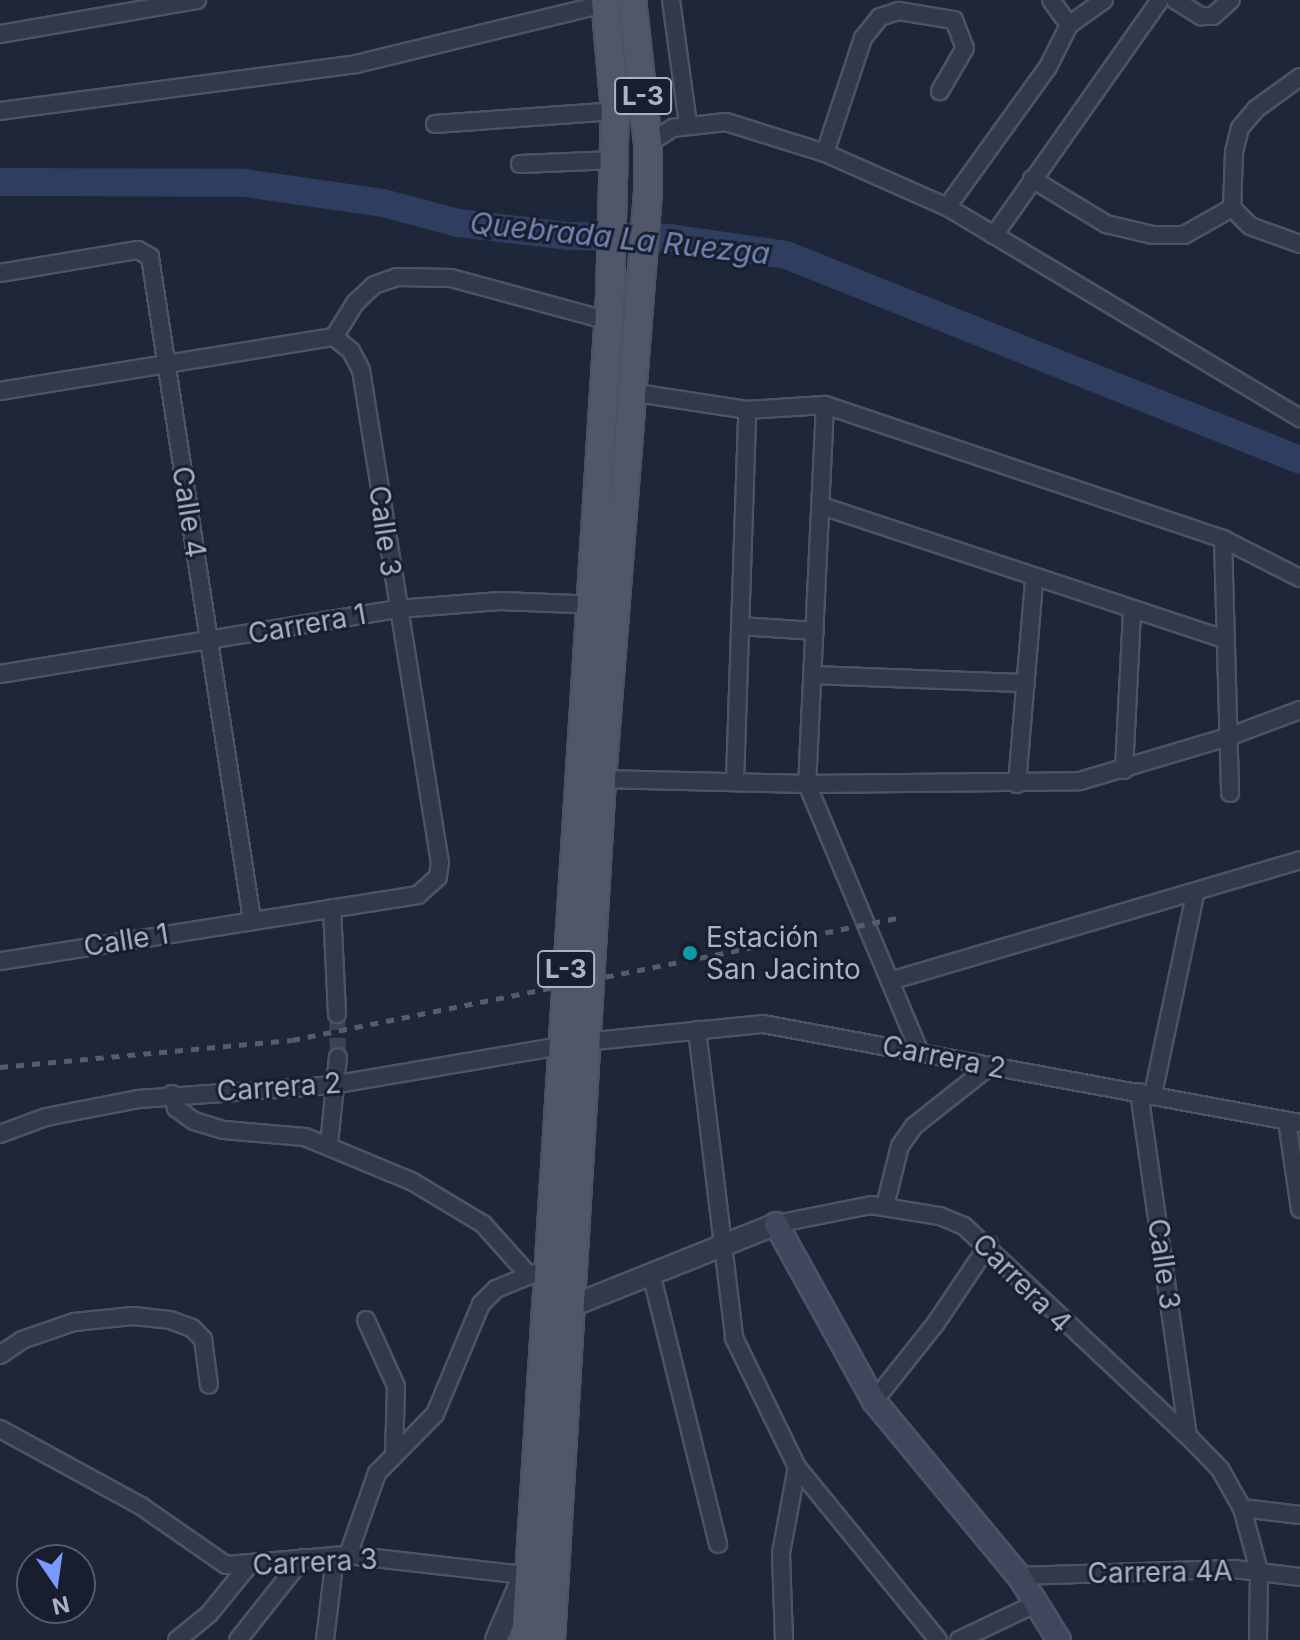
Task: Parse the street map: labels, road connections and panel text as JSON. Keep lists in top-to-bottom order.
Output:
{
  "streets": {
    "main road": ["L-3"],
    "street": [
      "Calle 4",
      "Calle 3",
      "Carrera 1",
      "Calle 1",
      "Carrera 2",
      "Carrera 4",
      "Carrera 3",
      "Carrera 4A"
    ]
  },
  "crossings": [
    ["L-3", "Carrera 1"],
    ["L-3", "Carrera 2"],
    ["L-3", "Carrera 4"],
    ["L-3", "Carrera 3"],
    ["Calle 4", "Calle 3"],
    ["Calle 4", "Carrera 1"],
    ["Calle 4", "Calle 1"],
    ["Calle 3", "Carrera 1"],
    ["Calle 3", "Calle 1"],
    ["Calle 3", "Carrera 2"],
    ["Calle 3", "Carrera 4"],
    ["Carrera 4", "Carrera 4A"]
  ],
  "water": ["Quebrada La Ruezga"],
  "places": ["Estación San Jacinto"],
  "north": "bottom"
}
